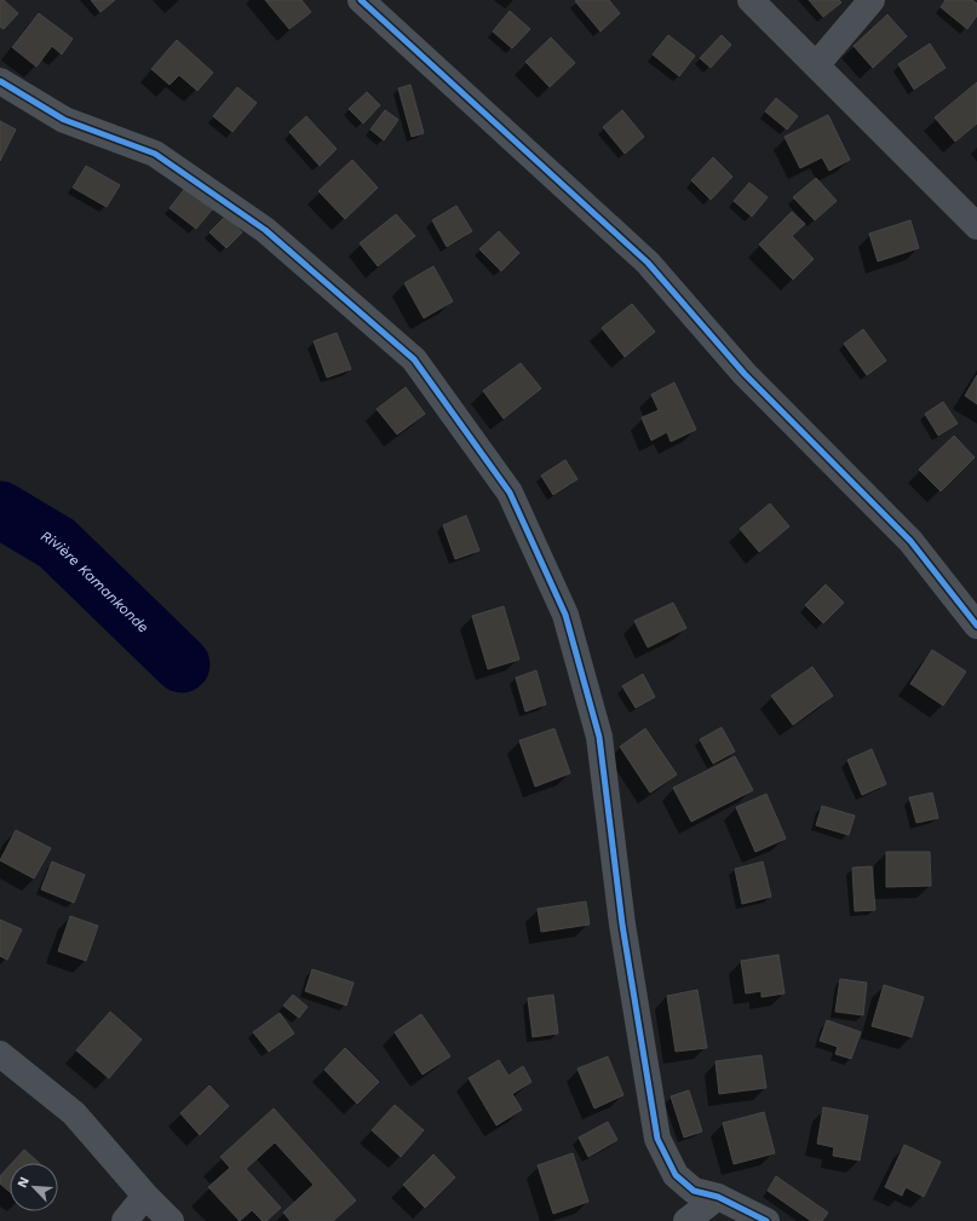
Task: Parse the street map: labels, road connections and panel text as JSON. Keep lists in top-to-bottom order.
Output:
{
  "water": ["Rivière Kamankonde"],
  "north": "top left"
}
